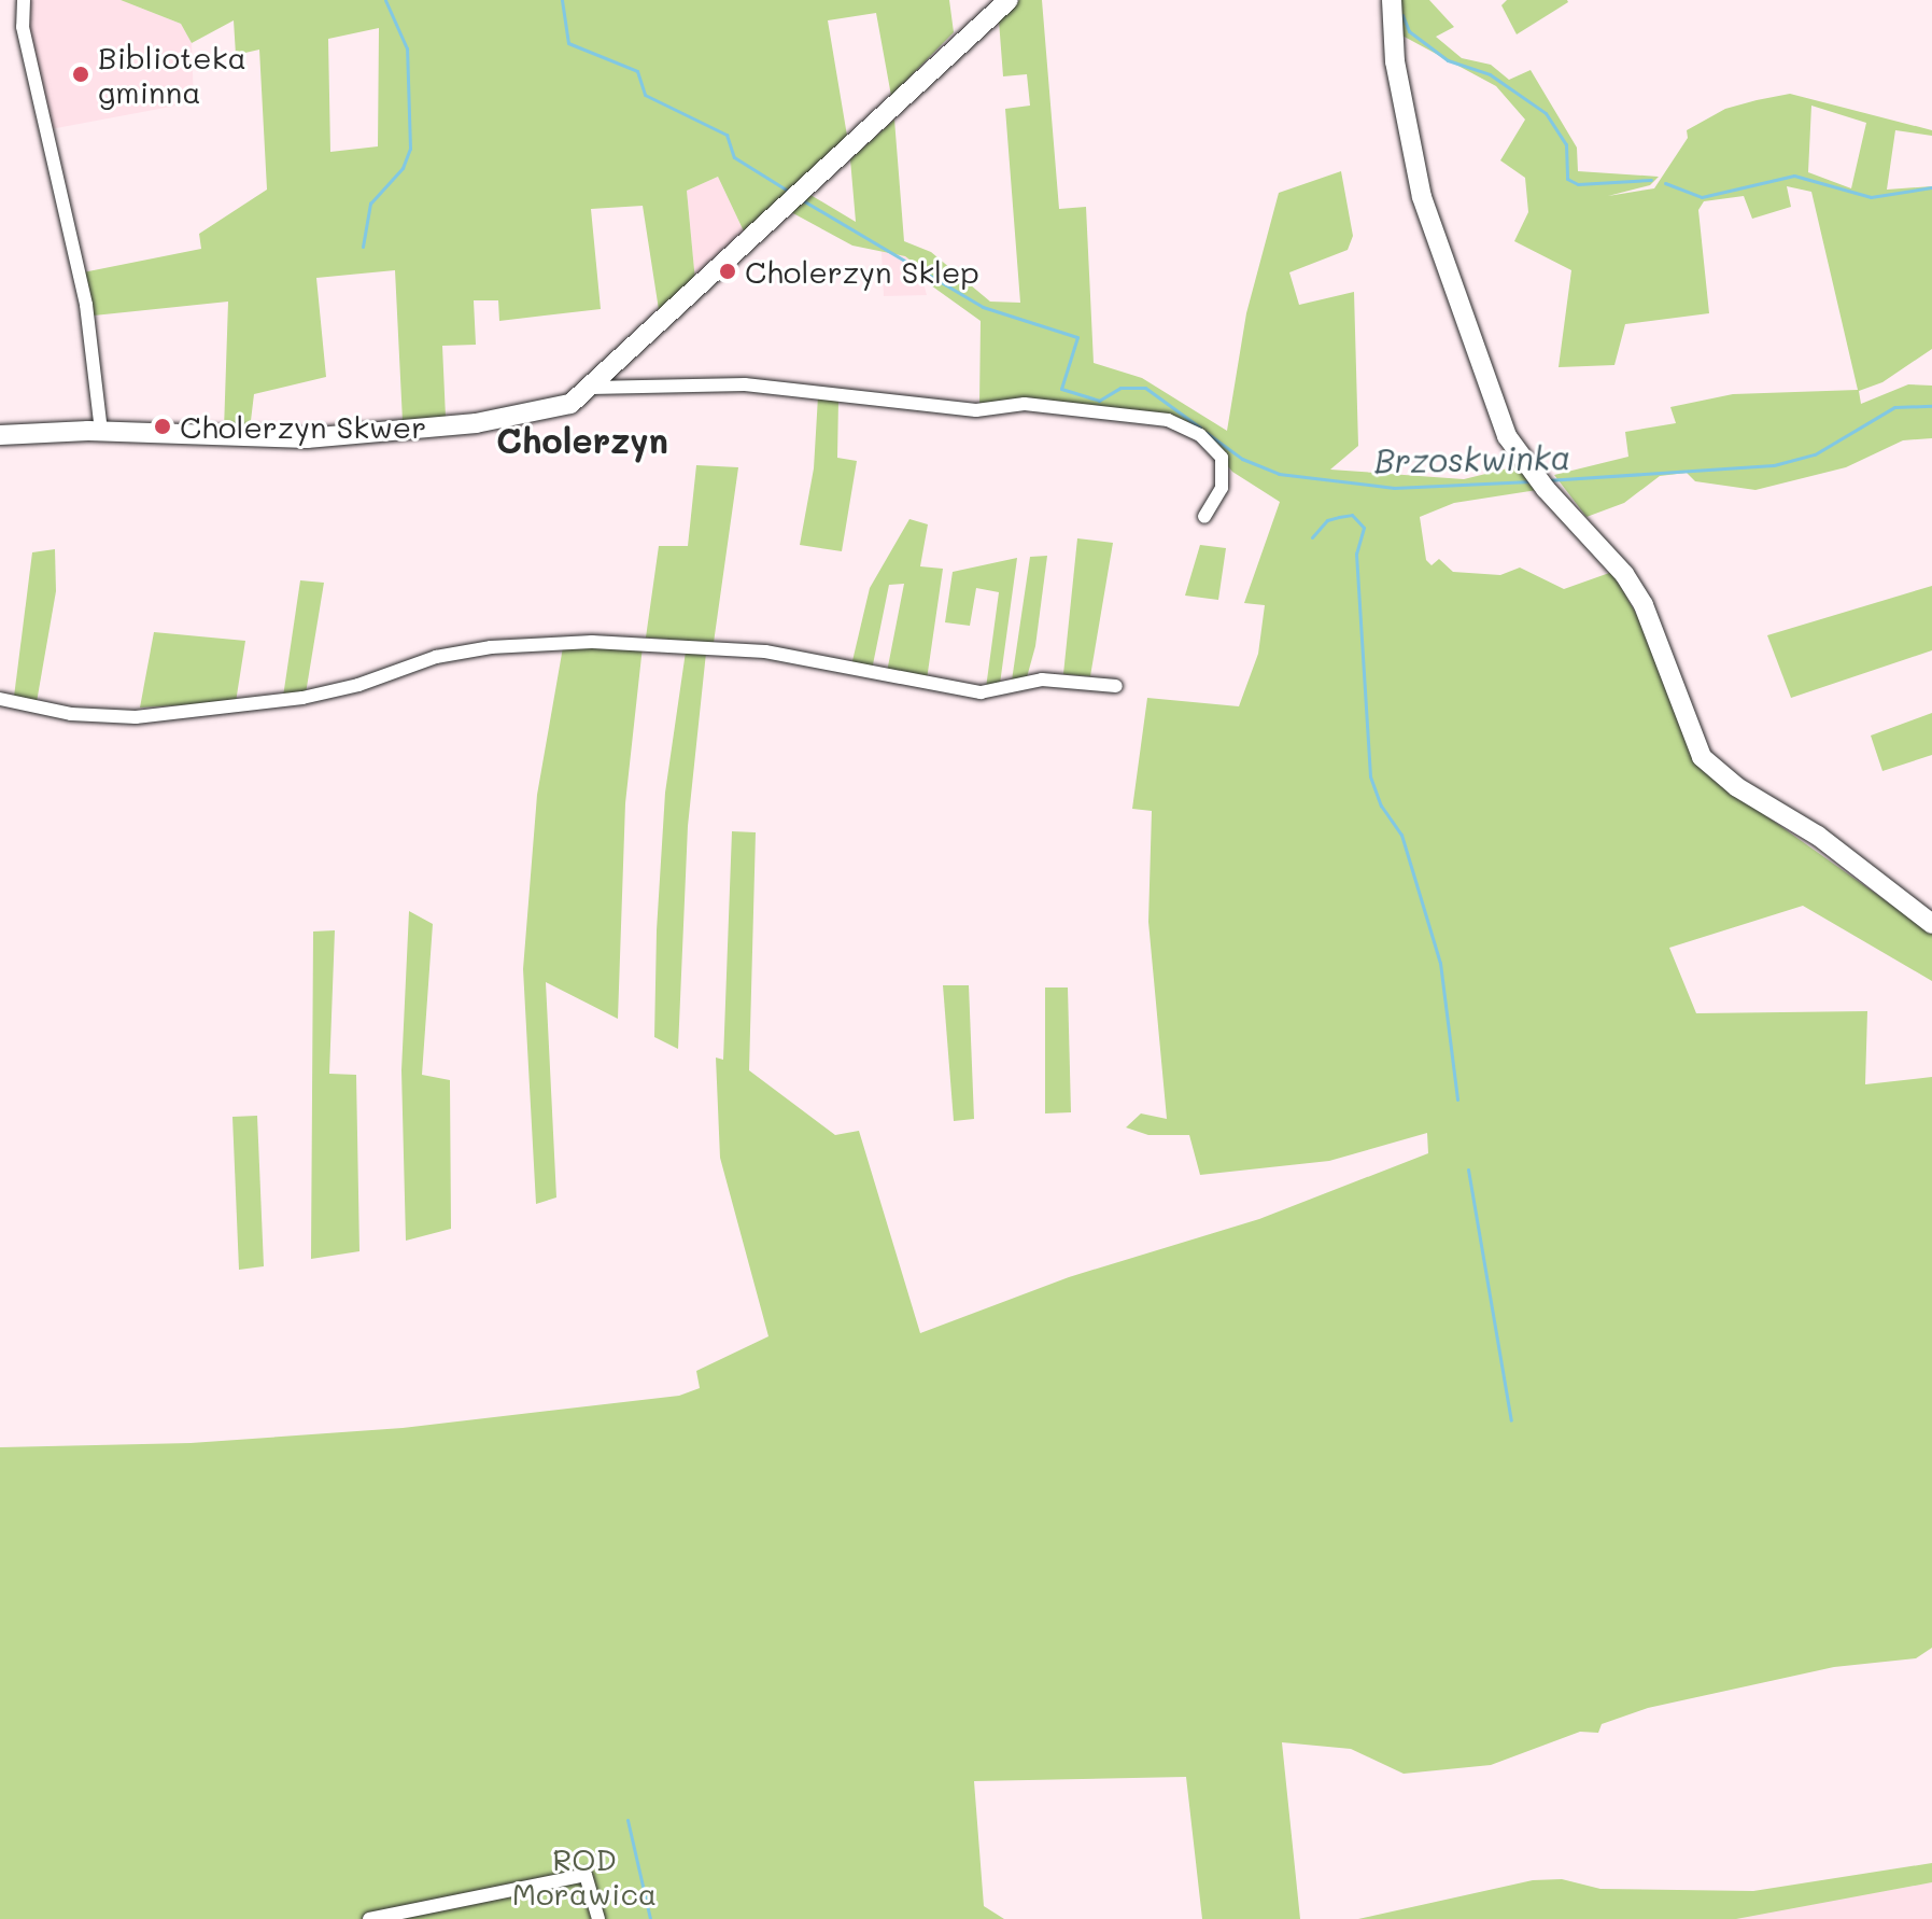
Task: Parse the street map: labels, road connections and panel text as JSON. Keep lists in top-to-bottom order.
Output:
{
  "districts": ["Cholerzyn"],
  "water": ["Brzoskwinka"],
  "parks": ["ROD Morawica"],
  "places": ["Biblioteka gminna", "Cholerzyn Sklep", "Cholerzyn Skwer"]
}
